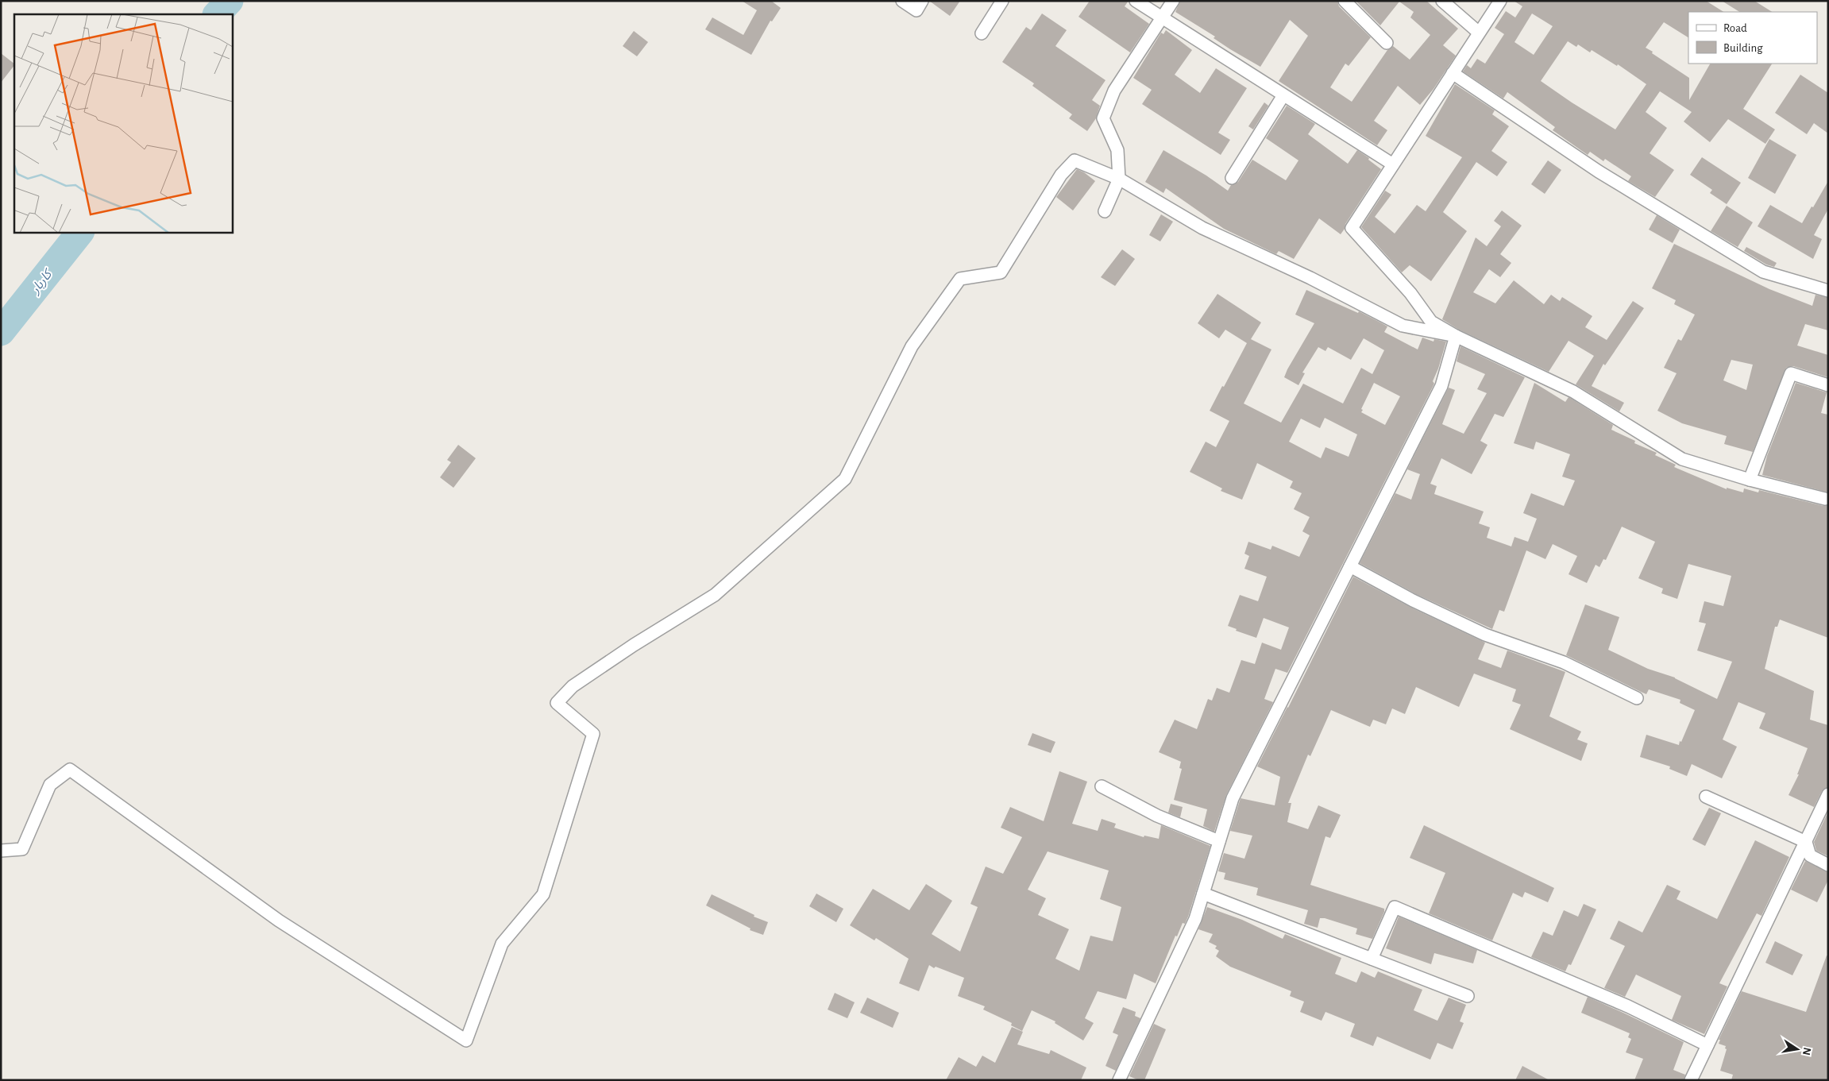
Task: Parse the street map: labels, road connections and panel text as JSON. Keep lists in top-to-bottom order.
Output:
{
  "water": ["کاربار"],
  "legend": ["Road", "Building"],
  "north": "right"
}
